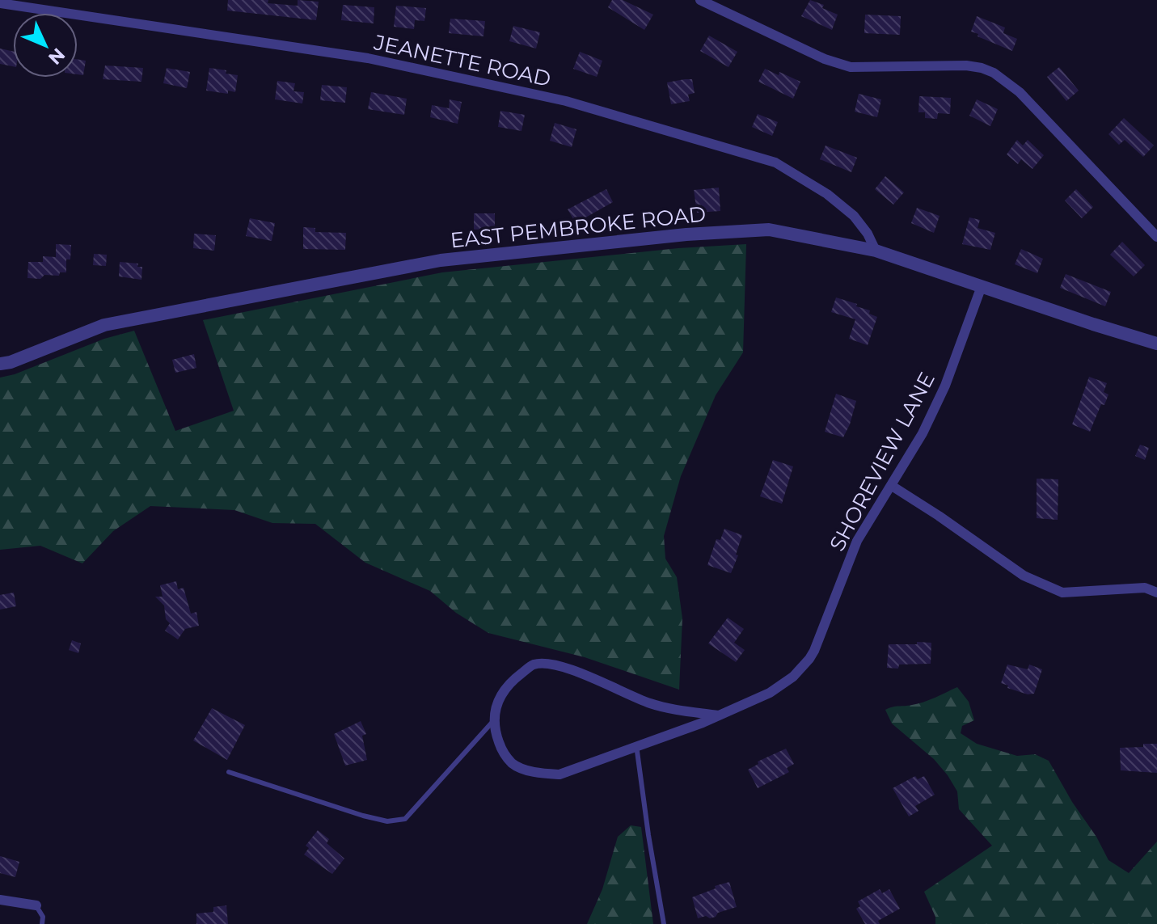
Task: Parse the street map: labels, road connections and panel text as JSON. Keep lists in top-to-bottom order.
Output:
{
  "streets": {
    "street": ["JEANETTE ROAD", "EAST PEMBROKE ROAD", "SHOREVIEW LANE"]
  },
  "crossings": [
    ["JEANETTE ROAD", "EAST PEMBROKE ROAD"],
    ["EAST PEMBROKE ROAD", "SHOREVIEW LANE"]
  ],
  "north": "bottom right"
}
